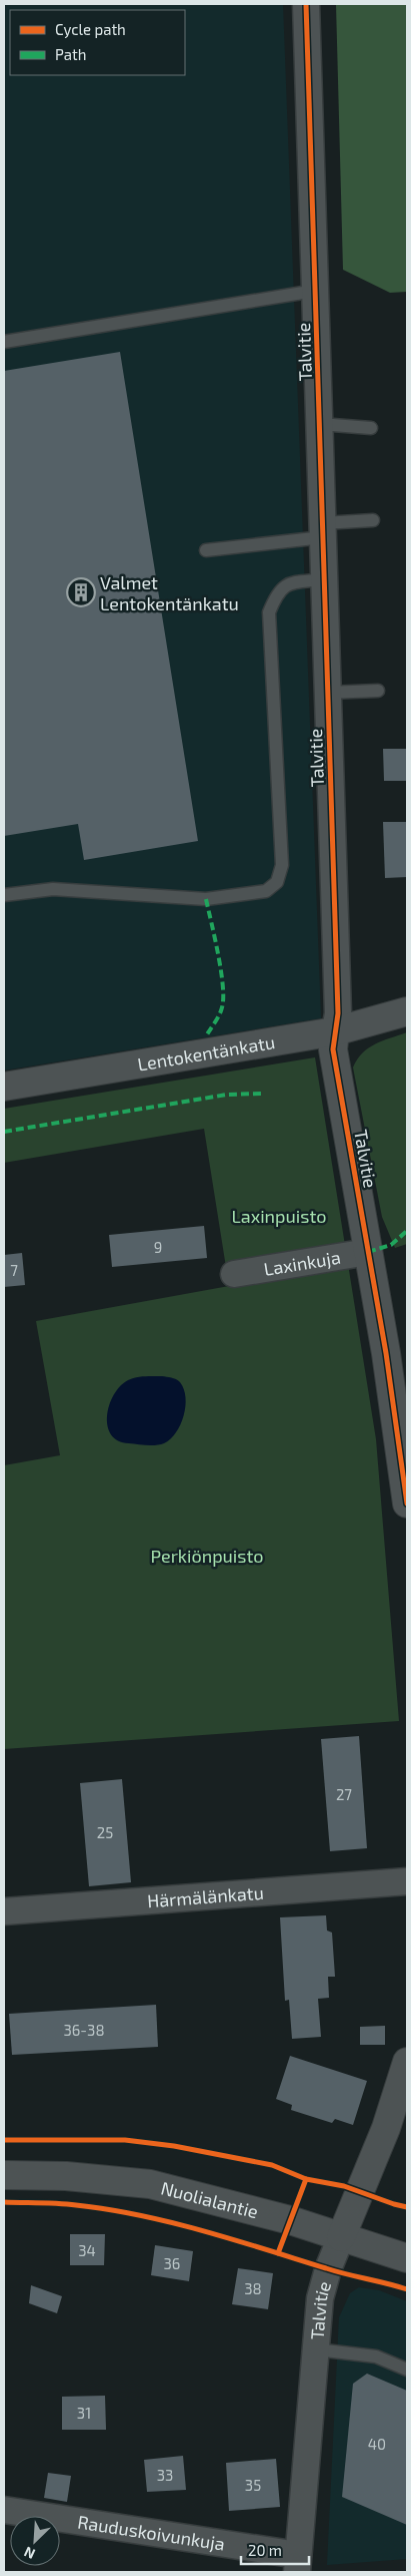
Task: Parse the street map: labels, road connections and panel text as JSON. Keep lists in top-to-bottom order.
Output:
{
  "streets": {
    "street": [
      "Talvitie",
      "Lentokentänkatu",
      "Laxinkuja",
      "Härmälänkatu",
      "Nuolialantie",
      "Rauduskoivunkuja"
    ]
  },
  "crossings": [
    ["Talvitie", "Lentokentänkatu"],
    ["Talvitie", "Laxinkuja"],
    ["Talvitie", "Nuolialantie"],
    ["Talvitie", "Rauduskoivunkuja"]
  ],
  "parks": ["Laxinpuisto", "Perkiönpuisto"],
  "places": {
    "building": ["Valmet Lentokentänkatu"]
  },
  "house_numbers": [
    "9",
    "7",
    "27",
    "25",
    "36-38",
    "34",
    "36",
    "38",
    "31",
    "40",
    "33",
    "35"
  ],
  "legend": ["Cycle path", "Path"],
  "scale_bar": "20 m",
  "north": "bottom left"
}
